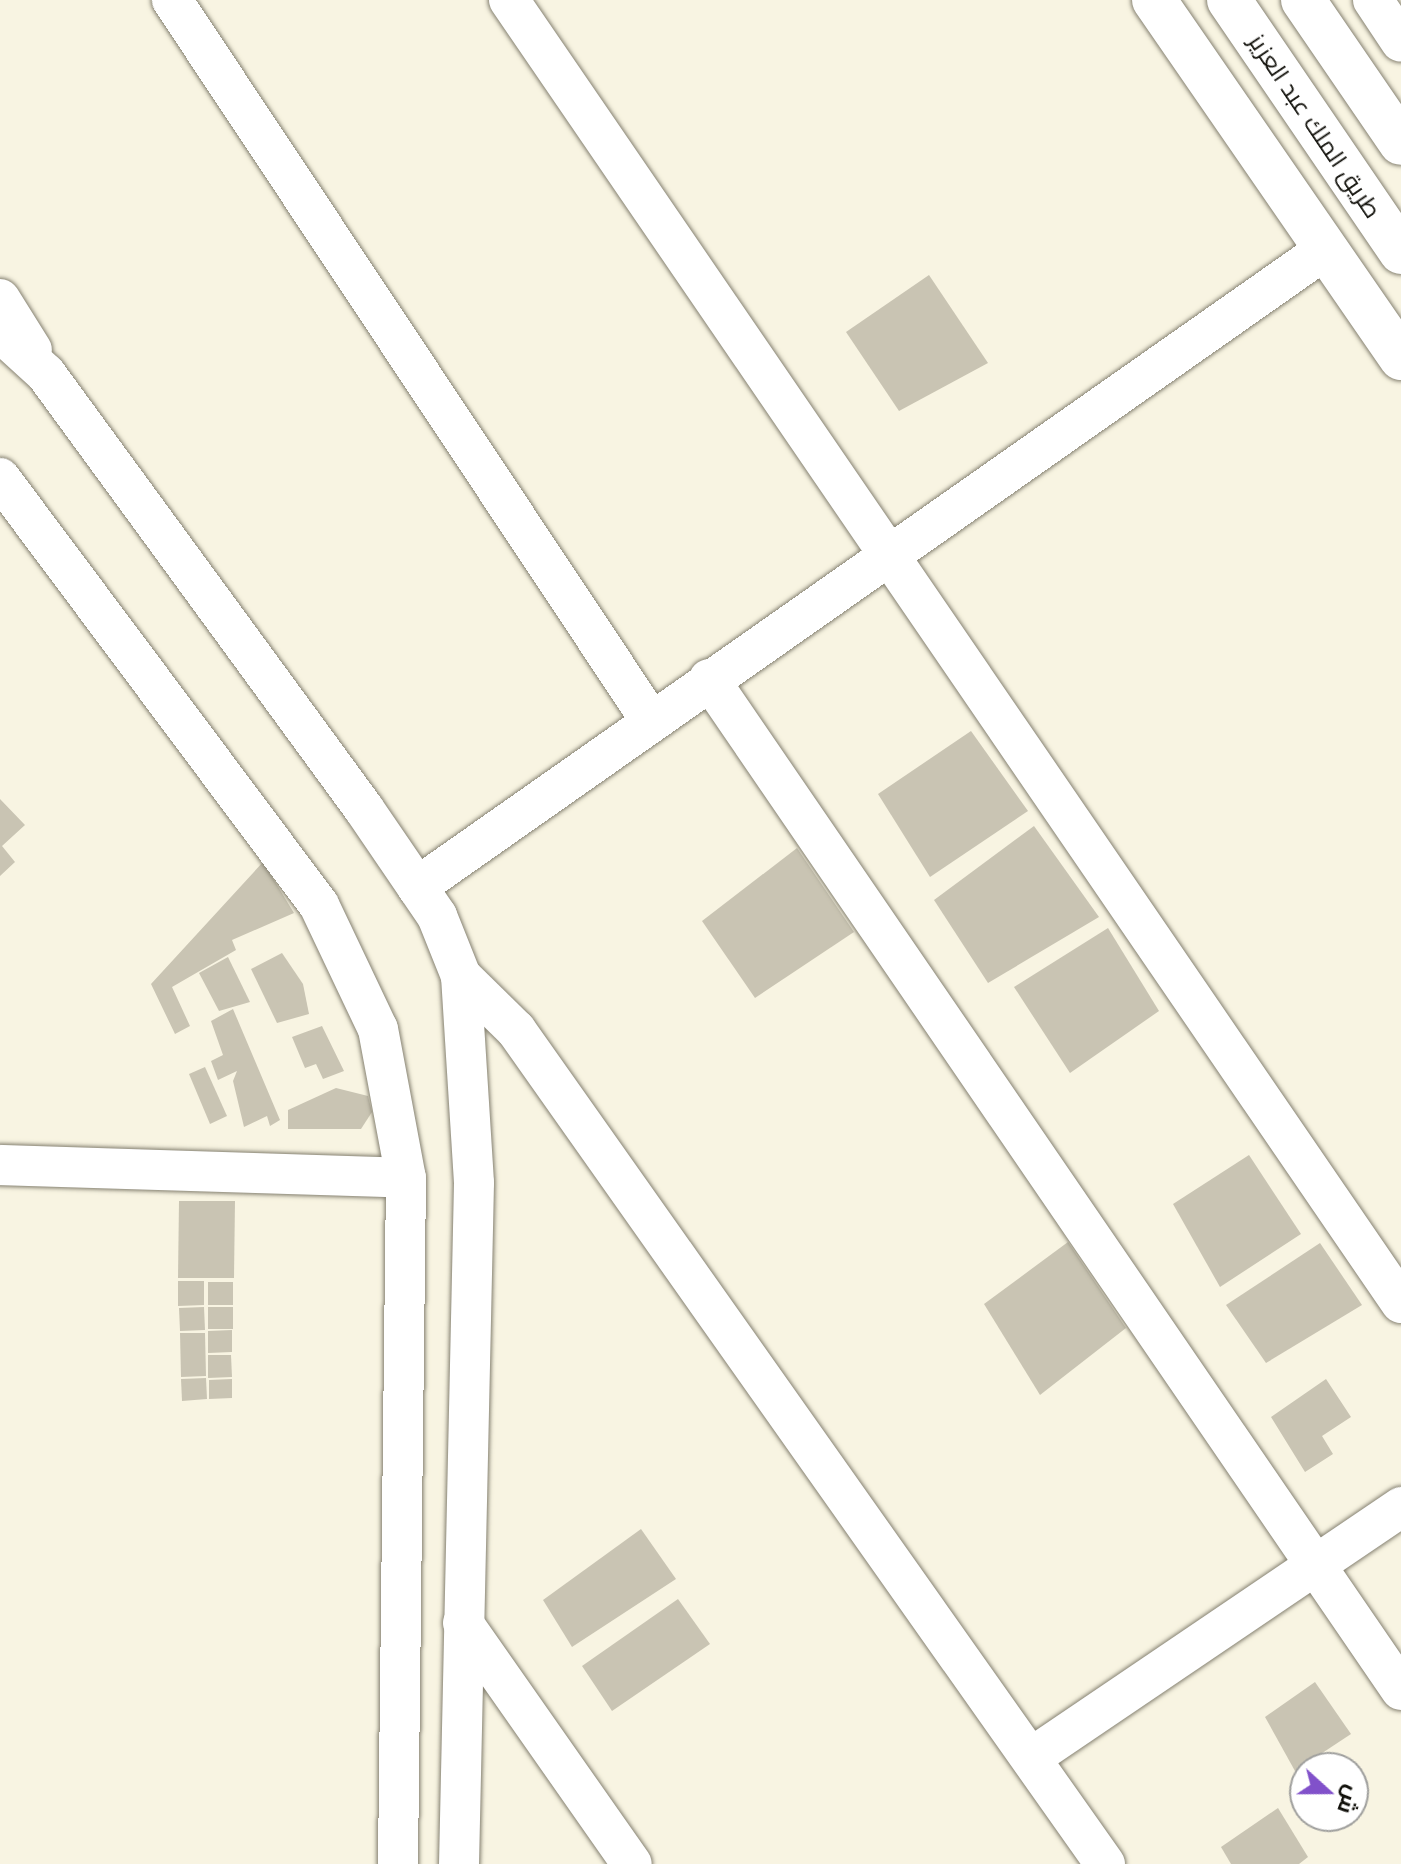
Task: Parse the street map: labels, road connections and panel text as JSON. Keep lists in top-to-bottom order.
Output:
{
  "streets": {
    "main road": ["طريق الملك عبد العزيز"]
  },
  "north": "right"
}
